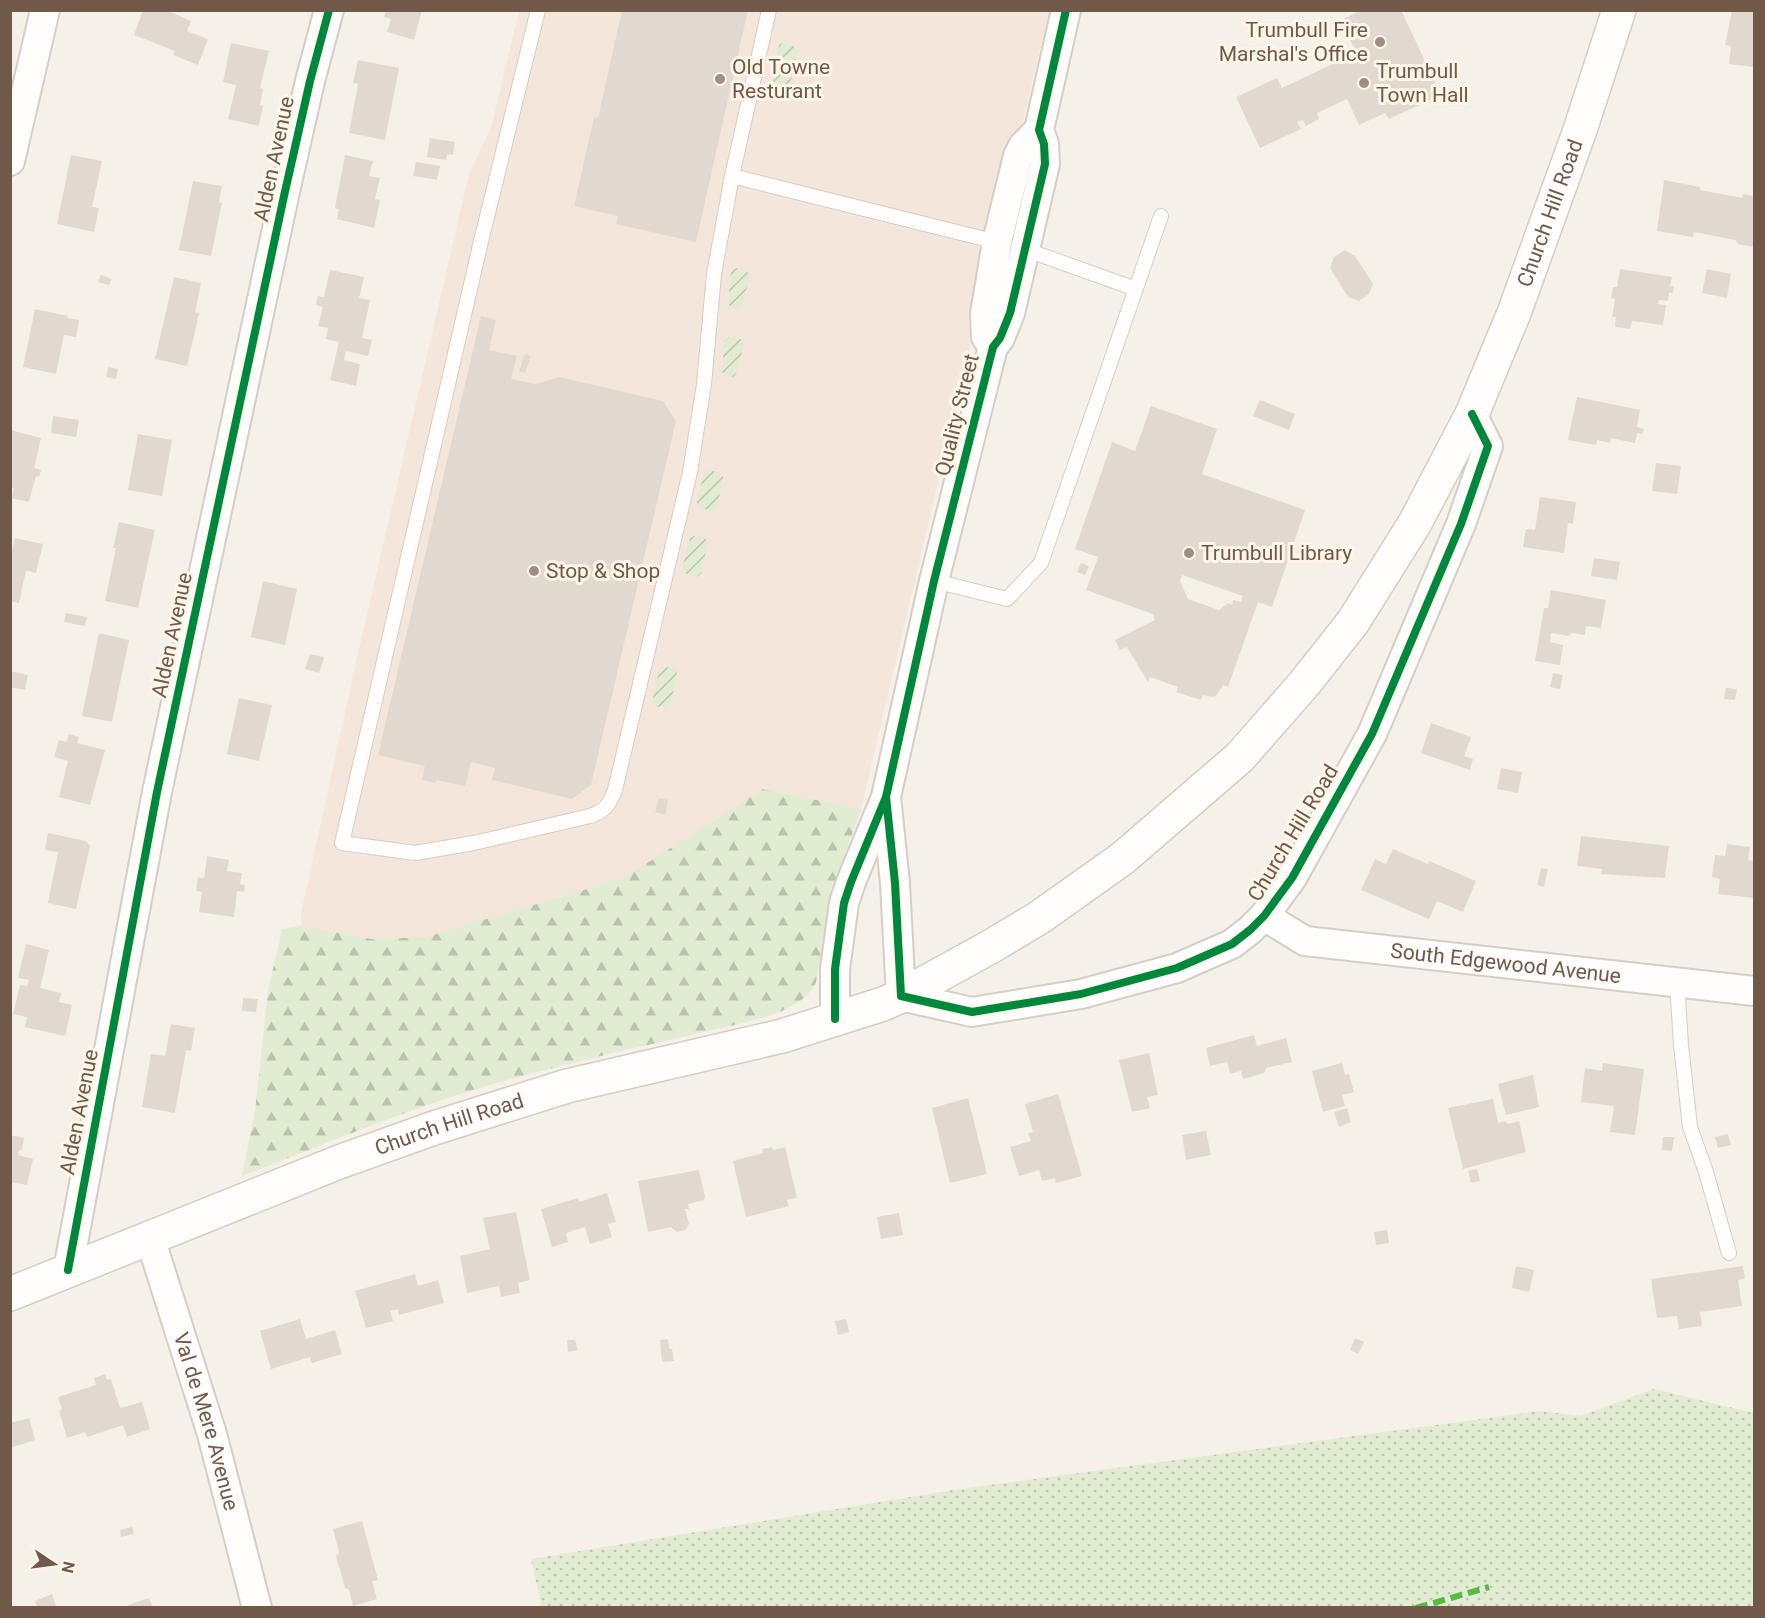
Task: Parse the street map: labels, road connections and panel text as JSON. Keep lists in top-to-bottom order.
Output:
{
  "streets": {
    "main road": ["Church Hill Road"],
    "street": [
      "Alden Avenue",
      "Quality Street",
      "South Edgewood Avenue",
      "Val de Mere Avenue"
    ]
  },
  "crossings": [
    ["Alden Avenue", "Church Hill Road"],
    ["Church Hill Road", "Quality Street"],
    ["Church Hill Road", "South Edgewood Avenue"],
    ["Church Hill Road", "Val de Mere Avenue"]
  ],
  "places": [
    "Trumbull Fire Marshal's Office",
    "Old Towne Resturant",
    "Trumbull Town Hall",
    "Trumbull Library",
    "Stop & Shop"
  ],
  "north": "right"
}
